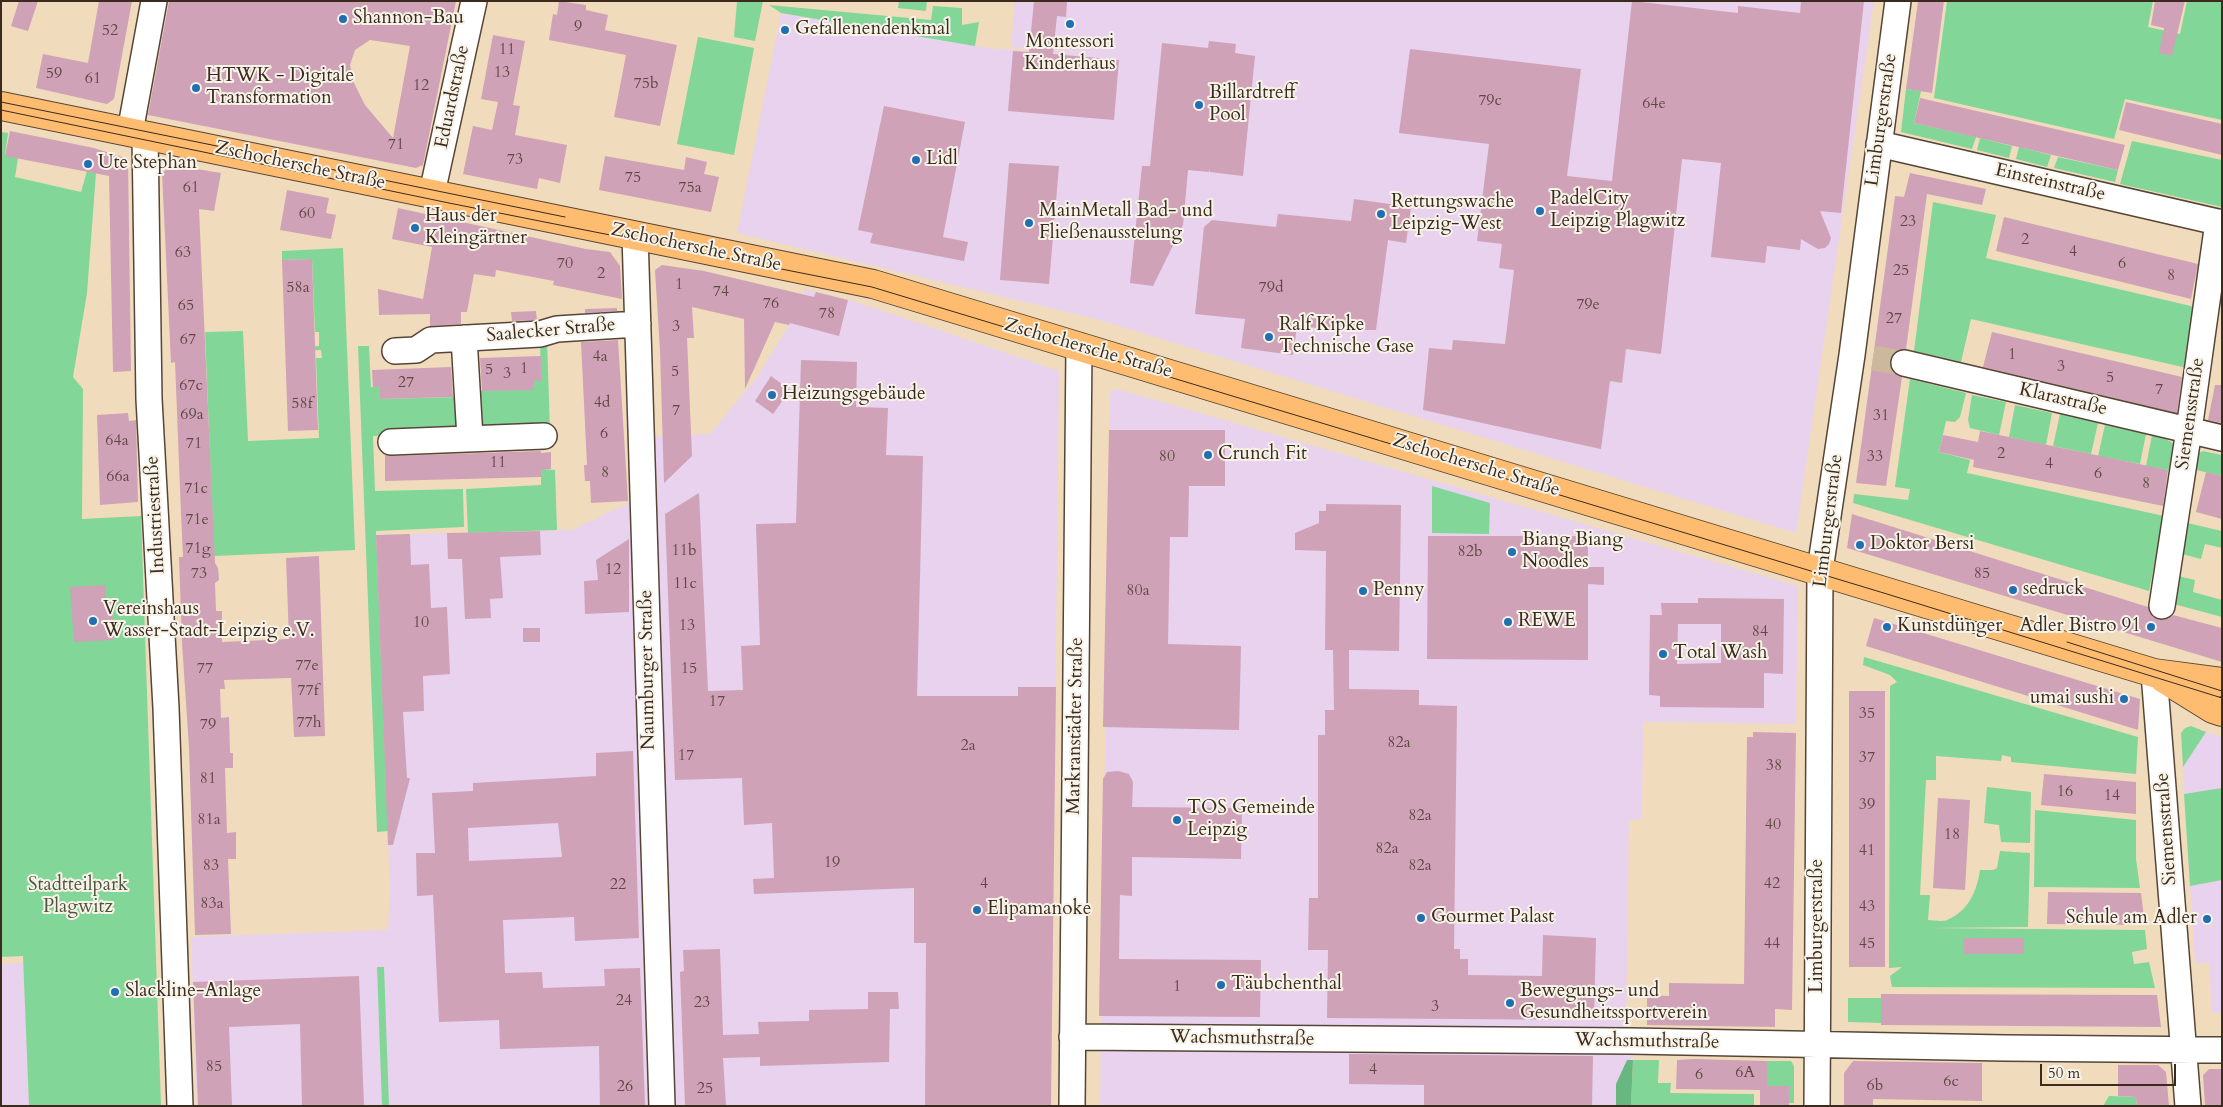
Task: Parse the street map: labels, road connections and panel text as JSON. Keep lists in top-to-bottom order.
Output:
{
  "streets": {
    "main road": ["Zschochersche Straße"],
    "street": [
      "Eduardstraße",
      "Limburgerstraße",
      "Einsteinstraße",
      "Saalecker Straße",
      "Klarastraße",
      "Siemensstraße",
      "Industriestraße",
      "Naumburger Straße",
      "Markranstädter Straße",
      "Wachsmuthstraße"
    ]
  },
  "crossings": [
    ["Eduardstraße", "Zschochersche Straße"],
    ["Limburgerstraße", "Zschochersche Straße"],
    ["Limburgerstraße", "Einsteinstraße"],
    ["Limburgerstraße", "Wachsmuthstraße"],
    ["Zschochersche Straße", "Siemensstraße"],
    ["Zschochersche Straße", "Industriestraße"],
    ["Zschochersche Straße", "Naumburger Straße"],
    ["Zschochersche Straße", "Markranstädter Straße"],
    ["Einsteinstraße", "Siemensstraße"],
    ["Saalecker Straße", "Naumburger Straße"],
    ["Klarastraße", "Siemensstraße"],
    ["Siemensstraße", "Wachsmuthstraße"],
    ["Markranstädter Straße", "Wachsmuthstraße"]
  ],
  "parks": ["Stadtteilpark Plagwitz"],
  "places": [
    "Shannon-Bau",
    "Montessori Kinderhaus",
    "Gefallenendenkmal",
    "HTWK - Digitale Transformation",
    "Billardtreff Pool",
    "Lidl",
    "Ute Stephan",
    "PadelCity Leipzig Plagwitz",
    "Rettungswache Leipzig-West",
    "MainMetall Bad- und Fließenausstelung",
    "Haus der Kleingärtner",
    "Ralf Kipke Technische Gase",
    "Heizungsgebäude",
    "Crunch Fit",
    "Doktor Bersi",
    "Biang Biang Noodles",
    "sedruck",
    "Penny",
    "Vereinshaus Wasser-Stadt-Leipzig e.V.",
    "REWE",
    "Kunstdünger",
    "Adler Bistro 91",
    "Total Wash",
    "umai sushi",
    "TOS Gemeinde Leipzig",
    "Elipamanoke",
    "Gourmet Palast",
    "Schule am Adler",
    "Täubchenthal",
    "Slackline-Anlage",
    "Bewegungs- und Gesundheitssportverein"
  ],
  "house_numbers": [
    "9",
    "52",
    "11",
    "13",
    "59",
    "61",
    "75b",
    "12",
    "79c",
    "64e",
    "71",
    "73",
    "75",
    "61",
    "75a",
    "60",
    "23",
    "2",
    "4",
    "63",
    "70",
    "6",
    "25",
    "2",
    "8",
    "1",
    "58a",
    "79d",
    "74",
    "76",
    "79e",
    "65",
    "78",
    "27",
    "3",
    "67",
    "1",
    "4a",
    "3",
    "1",
    "5",
    "5",
    "3",
    "5",
    "27",
    "67c",
    "7",
    "4d",
    "58f",
    "7",
    "69a",
    "31",
    "6",
    "64a",
    "71",
    "2",
    "80",
    "33",
    "11",
    "4",
    "8",
    "6",
    "66a",
    "8",
    "71c",
    "71e",
    "71g",
    "11b",
    "82b",
    "12",
    "73",
    "85",
    "11c",
    "80a",
    "10",
    "13",
    "84",
    "77e",
    "77",
    "15",
    "77f",
    "17",
    "35",
    "77h",
    "79",
    "82a",
    "2a",
    "17",
    "37",
    "38",
    "81",
    "16",
    "14",
    "39",
    "82a",
    "81a",
    "40",
    "18",
    "82a",
    "41",
    "19",
    "83",
    "82a",
    "4",
    "42",
    "22",
    "83a",
    "43",
    "44",
    "45",
    "1",
    "24",
    "23",
    "3",
    "85",
    "4",
    "6A",
    "6",
    "6c",
    "6b",
    "26",
    "25"
  ],
  "scale_bar": "50 m"
}
